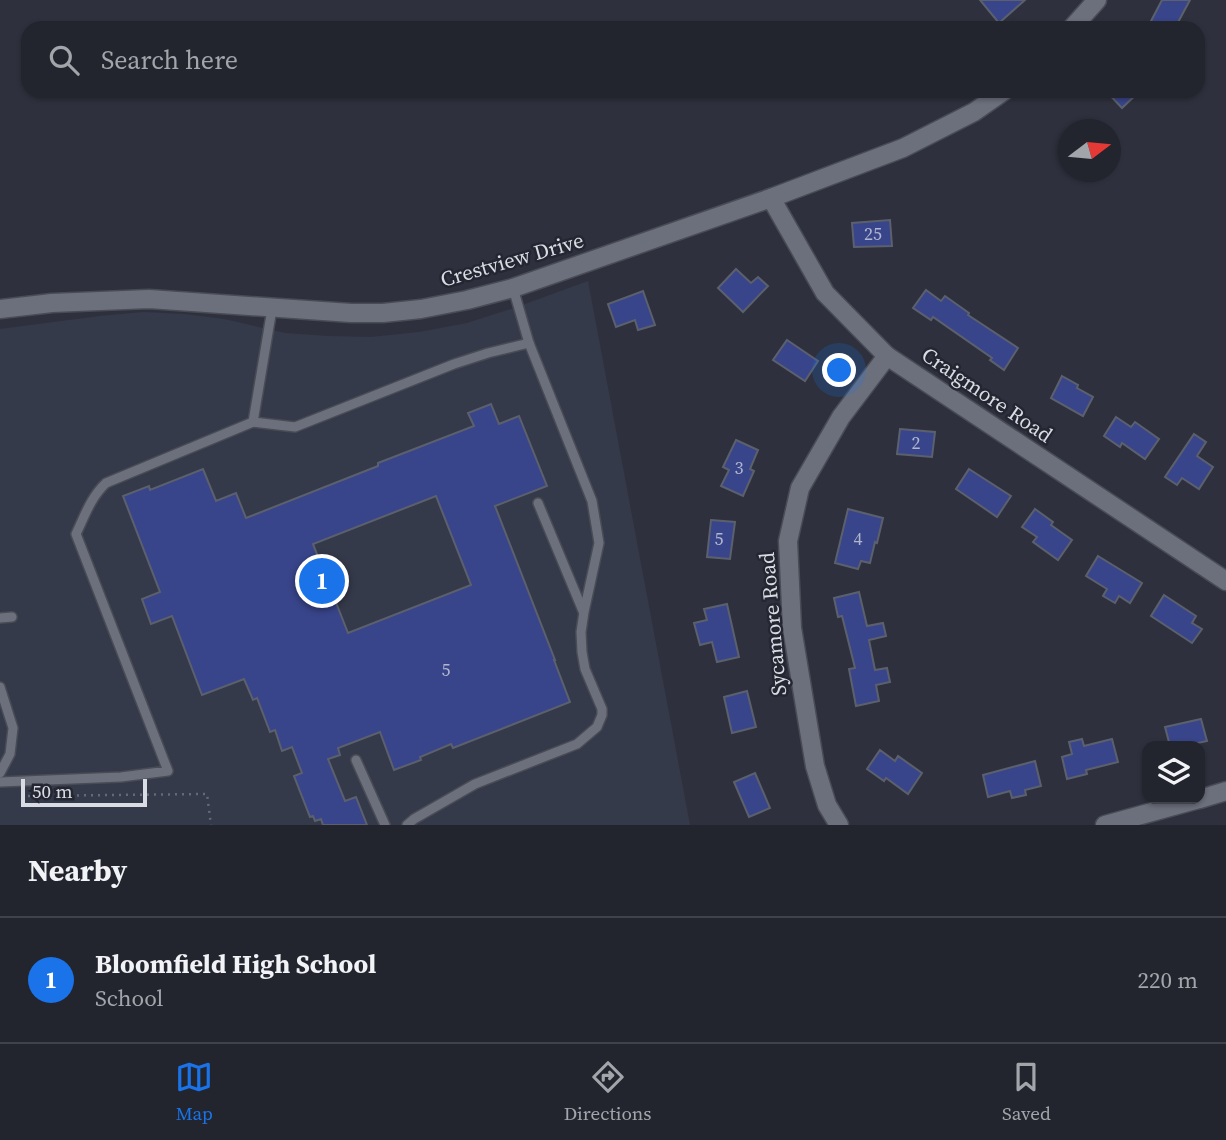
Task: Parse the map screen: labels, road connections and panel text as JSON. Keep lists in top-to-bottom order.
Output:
{
  "streets": {
    "street": ["Crestview Drive", "Craigmore Road", "Sycamore Road"]
  },
  "crossings": [
    ["Crestview Drive", "Craigmore Road"],
    ["Craigmore Road", "Sycamore Road"]
  ],
  "house_numbers": [
    "25",
    "2",
    "3",
    "5",
    "4",
    "5"
  ],
  "scale_bar": "50 m",
  "north": "right",
  "page": {
    "search": "Search here",
    "pins": "1",
    "scale": "50 m",
    "heading": "Nearby",
    "list": [
      {
        "mark": "1",
        "name": "Bloomfield High School",
        "note": "School",
        "value": "220 m"
      }
    ],
    "nav": ["Map", "Directions", "Saved"]
  }
}
